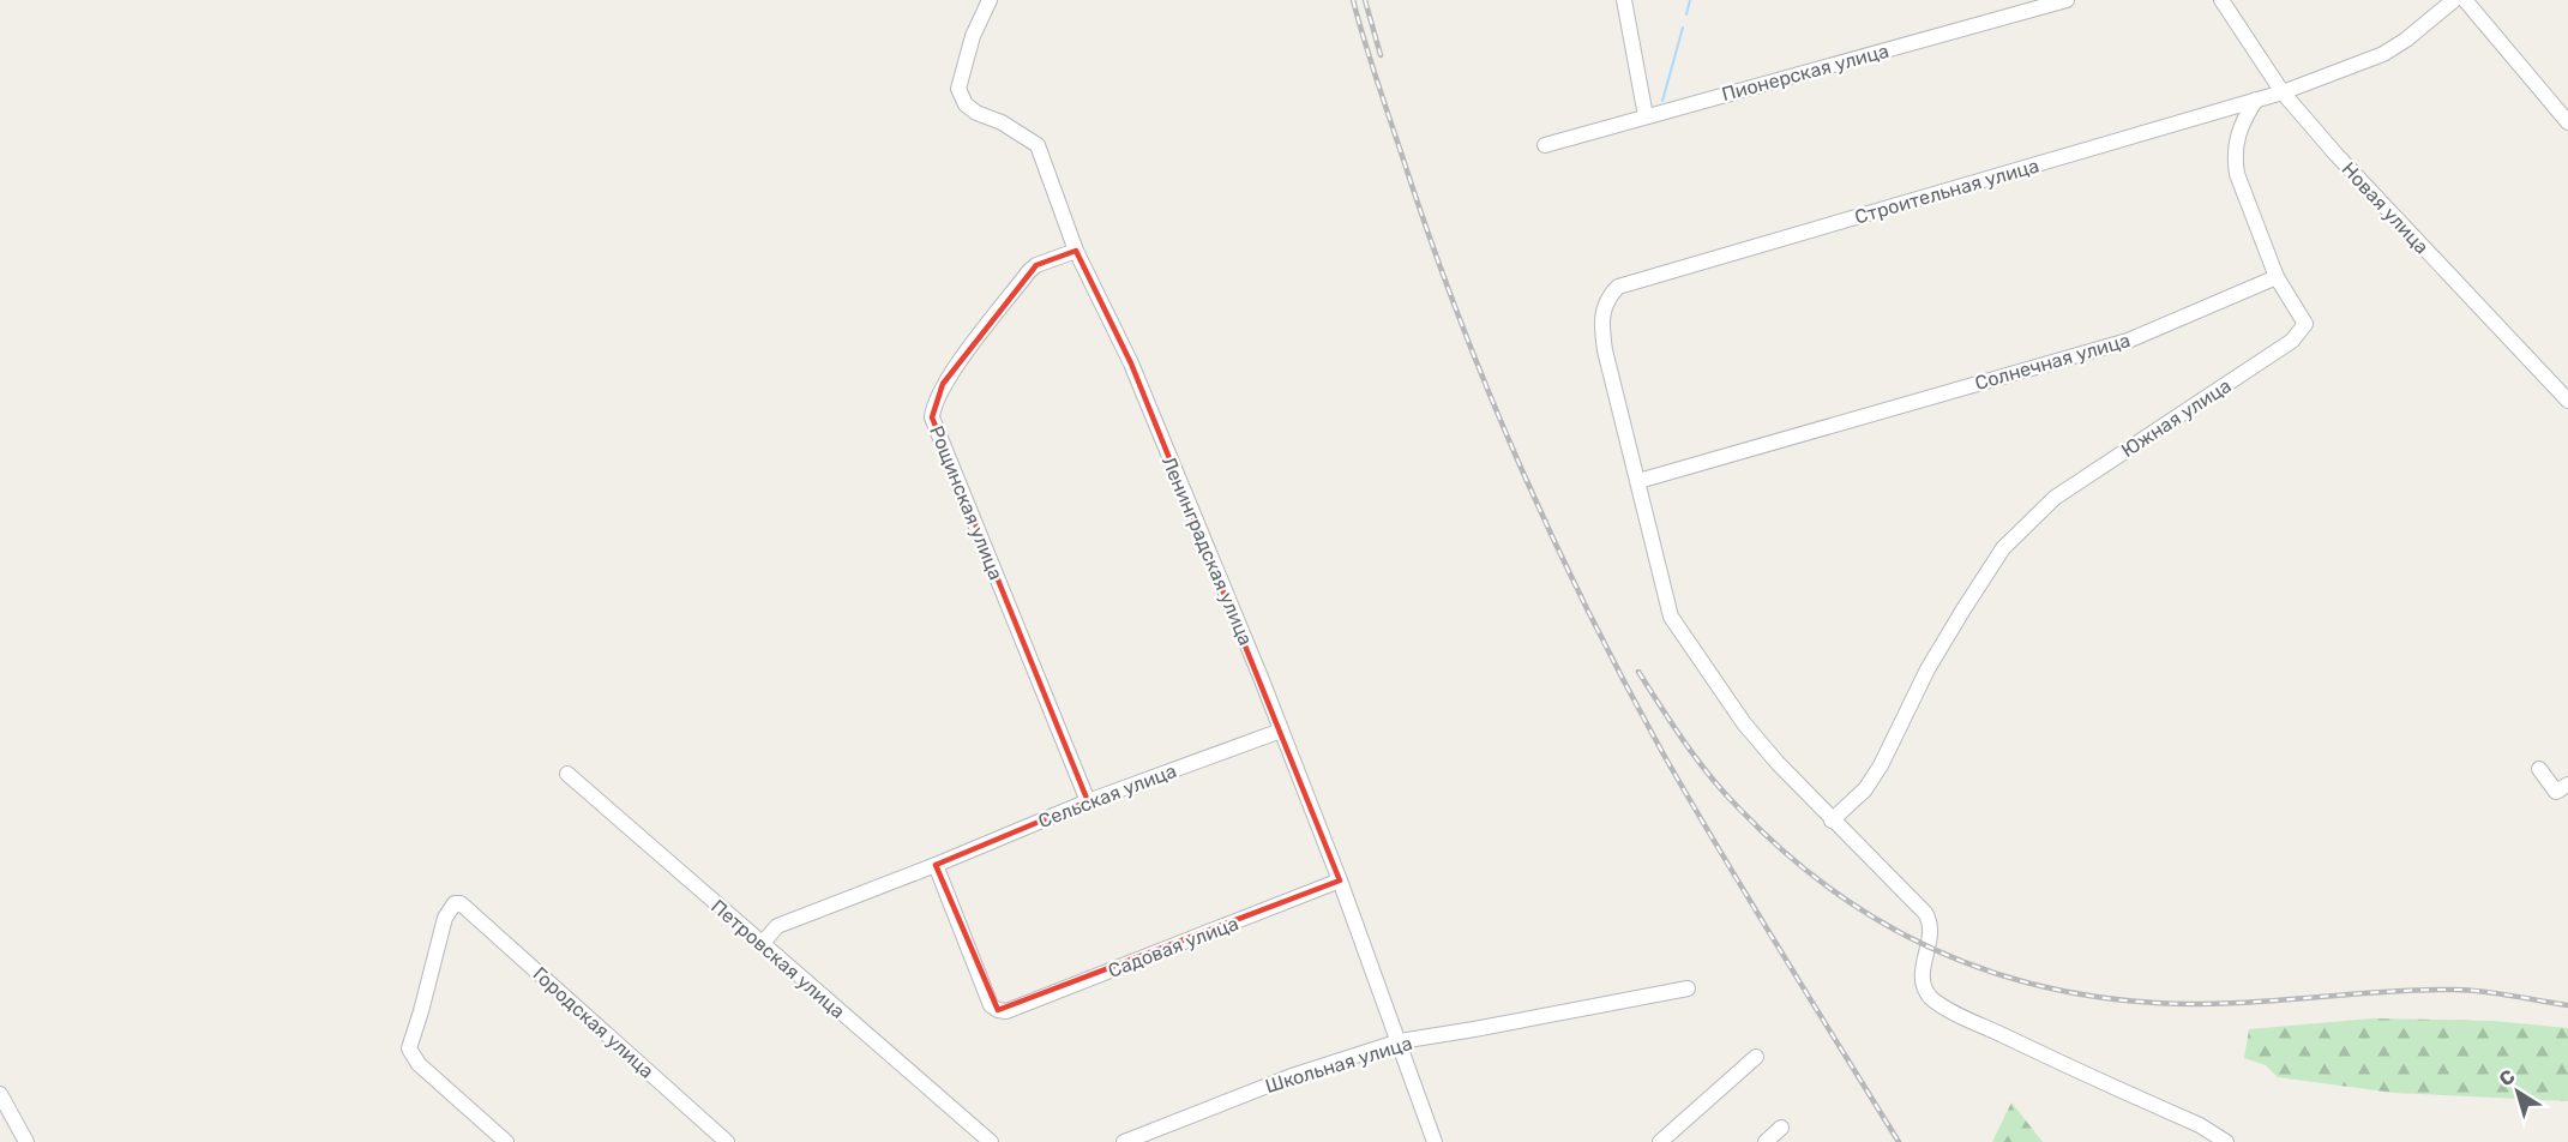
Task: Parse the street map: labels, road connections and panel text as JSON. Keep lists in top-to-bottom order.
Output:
{
  "streets": {
    "street": [
      "Пионерская улица",
      "Строительная улица",
      "Новая улица",
      "Солнечная улица",
      "Южная улица",
      "Рощинская улица",
      "Ленинградская улица",
      "Сельская улица",
      "Садовая улица",
      "Петровская улица",
      "Городская улица",
      "Школьная улица"
    ]
  },
  "crossings": [
    ["Строительная улица", "Новая улица"],
    ["Строительная улица", "Солнечная улица"],
    ["Строительная улица", "Южная улица"],
    ["Солнечная улица", "Южная улица"],
    ["Рощинская улица", "Ленинградская улица"],
    ["Рощинская улица", "Сельская улица"],
    ["Ленинградская улица", "Сельская улица"],
    ["Ленинградская улица", "Садовая улица"],
    ["Ленинградская улица", "Школьная улица"],
    ["Сельская улица", "Садовая улица"],
    ["Сельская улица", "Петровская улица"]
  ],
  "north": "top left"
}
